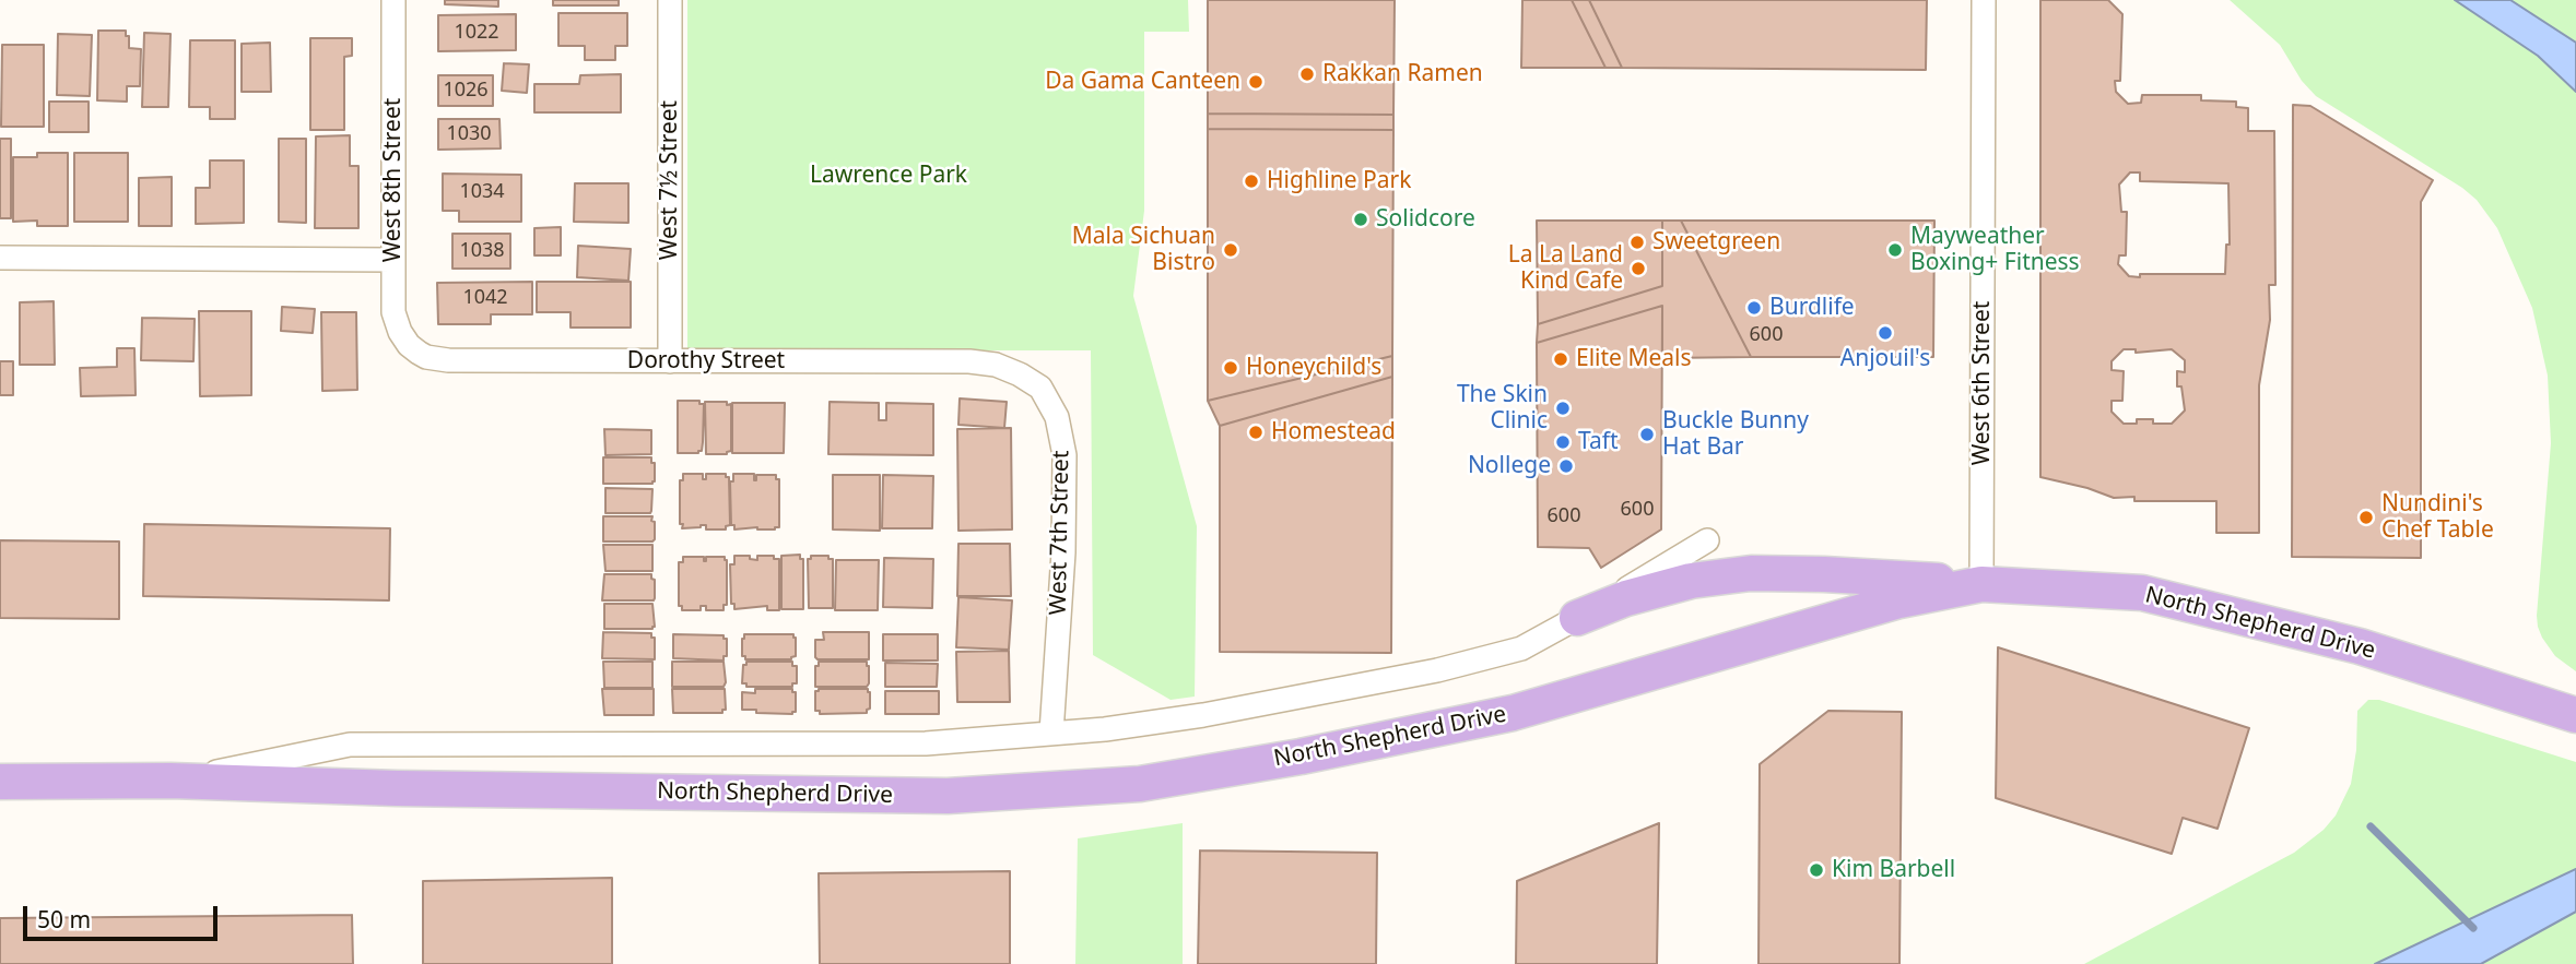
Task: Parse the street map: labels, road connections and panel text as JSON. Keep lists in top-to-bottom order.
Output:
{
  "streets": {
    "main road": ["North Shepherd Drive"],
    "street": [
      "West 8th Street",
      "West 7½ Street",
      "Dorothy Street",
      "West 6th Street",
      "West 7th Street"
    ]
  },
  "crossings": [
    ["West 8th Street", "Dorothy Street"],
    ["West 7½ Street", "Dorothy Street"],
    ["Dorothy Street", "West 7th Street"],
    ["West 6th Street", "North Shepherd Drive"],
    ["West 7th Street", "North Shepherd Drive"]
  ],
  "parks": ["Lawrence Park"],
  "places": [
    "Rakkan Ramen",
    "Da Gama Canteen",
    "Highline Park",
    "Solidcore",
    "Sweetgreen",
    "Mala Sichuan Bistro",
    "Mayweather Boxing+ Fitness",
    "La La Land Kind Cafe",
    "Burdlife",
    "Anjouil's",
    "Elite Meals",
    "Honeychild's",
    "The Skin Clinic",
    "Homestead",
    "Buckle Bunny Hat Bar",
    "Taft",
    "Nollege",
    "Nundini's Chef Table",
    "Kim Barbell"
  ],
  "house_numbers": [
    "1022",
    "1026",
    "1030",
    "1034",
    "1038",
    "1042",
    "600",
    "600",
    "600"
  ],
  "scale_bar": "50 m"
}
